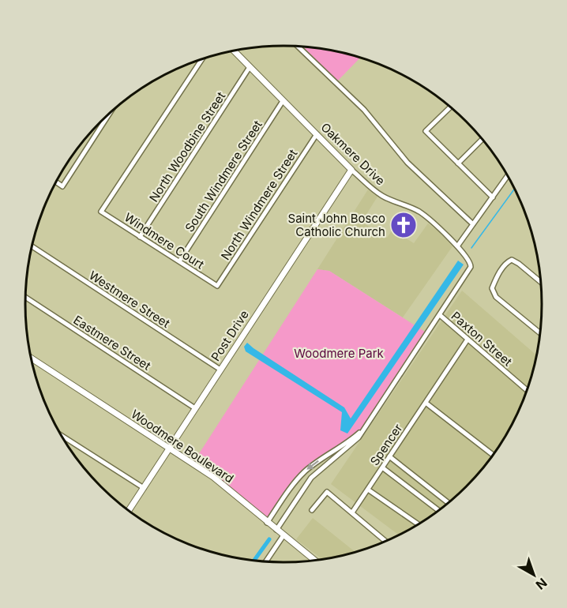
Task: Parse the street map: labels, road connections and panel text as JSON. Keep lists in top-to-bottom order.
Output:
{
  "streets": {
    "street": [
      "North Woodbine Street",
      "Oakmere Drive",
      "South Windmere Street",
      "North Windmere Street",
      "Windmere Court",
      "Westmere Street",
      "Post Drive",
      "Paxton Street",
      "Eastmere Street",
      "Spencer",
      "Woodmere Boulevard"
    ]
  },
  "crossings": [
    ["North Woodbine Street", "Oakmere Drive"],
    ["North Woodbine Street", "Windmere Court"],
    ["Oakmere Drive", "South Windmere Street"],
    ["Oakmere Drive", "North Windmere Street"],
    ["Oakmere Drive", "Post Drive"],
    ["Oakmere Drive", "Paxton Street"],
    ["Oakmere Drive", "Woodmere Boulevard"],
    ["South Windmere Street", "Windmere Court"],
    ["North Windmere Street", "Windmere Court"],
    ["Westmere Street", "Post Drive"],
    ["Post Drive", "Eastmere Street"],
    ["Post Drive", "Woodmere Boulevard"],
    ["Paxton Street", "Spencer"]
  ],
  "parks": ["Woodmere Park"],
  "places": {
    "church": ["Saint John Bosco Catholic Church"]
  },
  "north": "bottom right"
}
